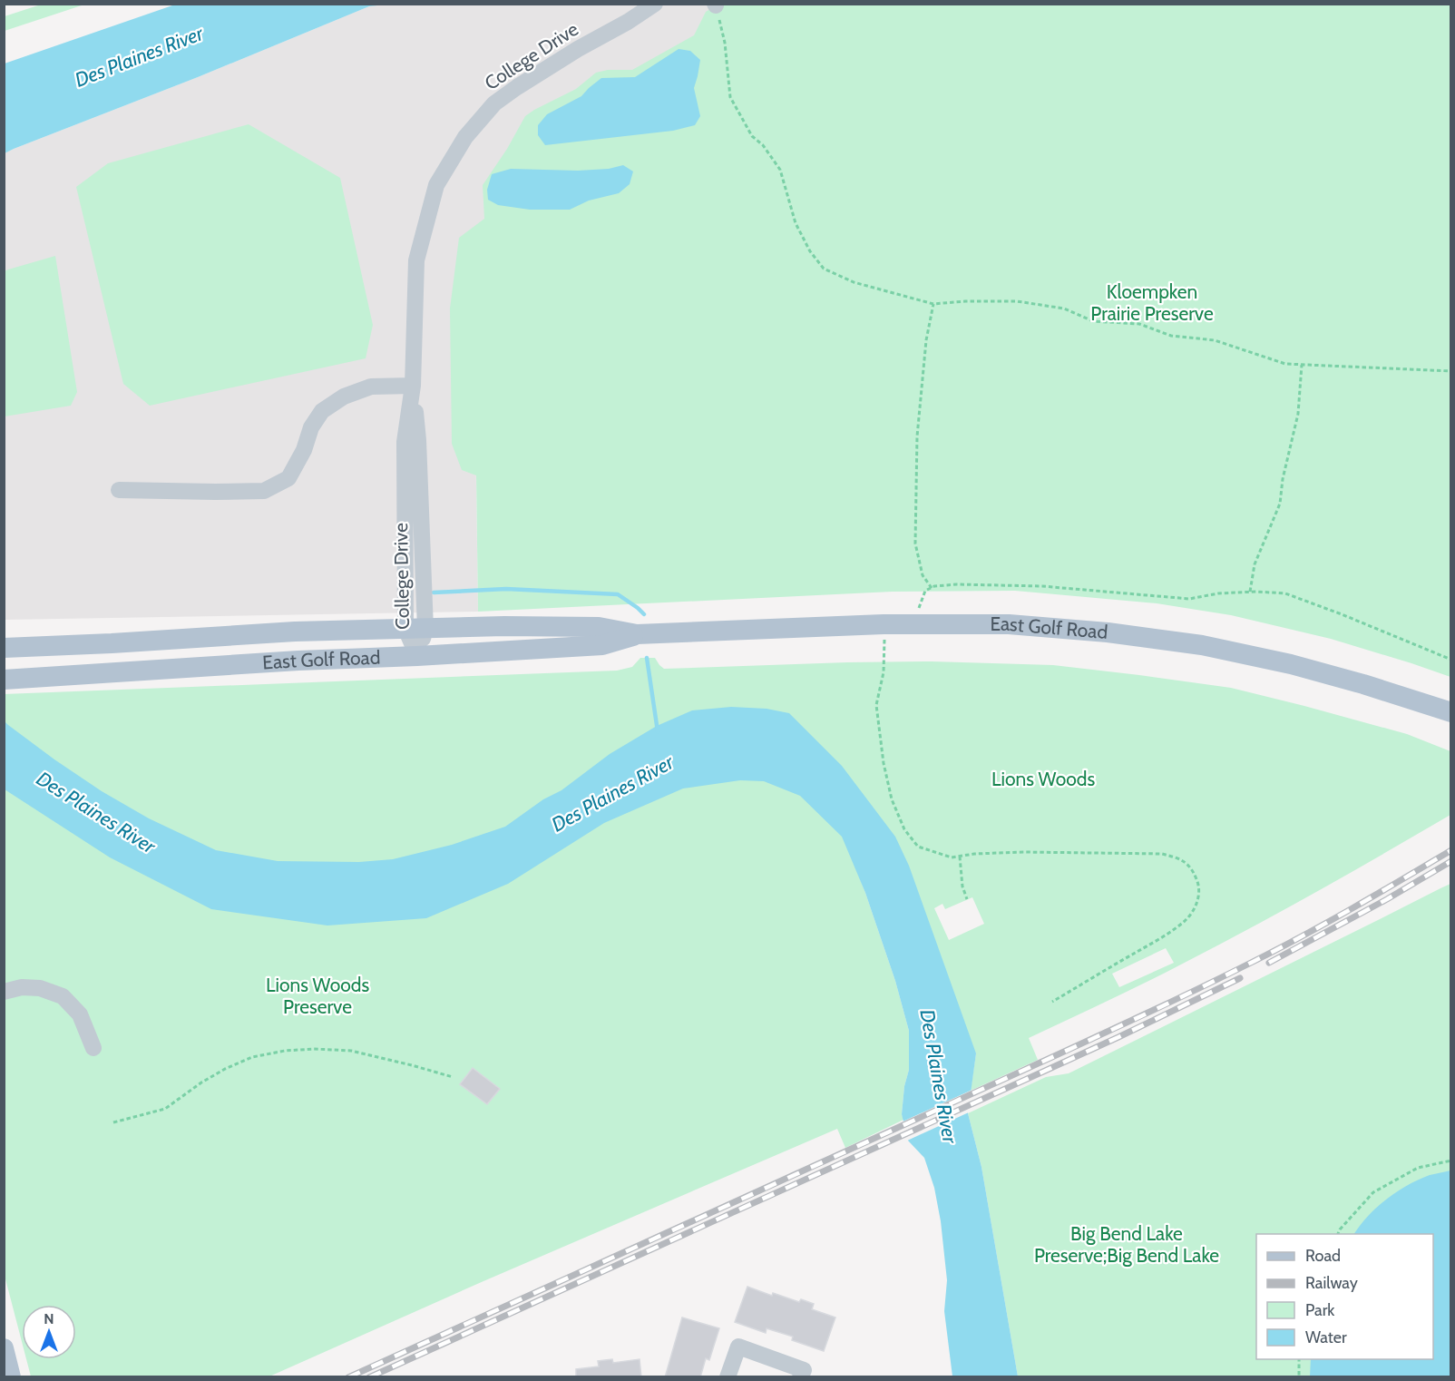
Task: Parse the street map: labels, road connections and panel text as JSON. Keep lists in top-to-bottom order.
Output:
{
  "streets": {
    "main road": ["East Golf Road"],
    "street": ["College Drive"]
  },
  "crossings": [
    ["College Drive", "East Golf Road"]
  ],
  "water": ["Des Plaines River"],
  "parks": [
    "Kloempken Prairie Preserve",
    "Lions Woods",
    "Lions Woods Preserve",
    "Big Bend Lake Preserve;Big Bend Lake"
  ],
  "legend": [
    "Road",
    "Railway",
    "Park",
    "Water"
  ],
  "north": "top"
}
